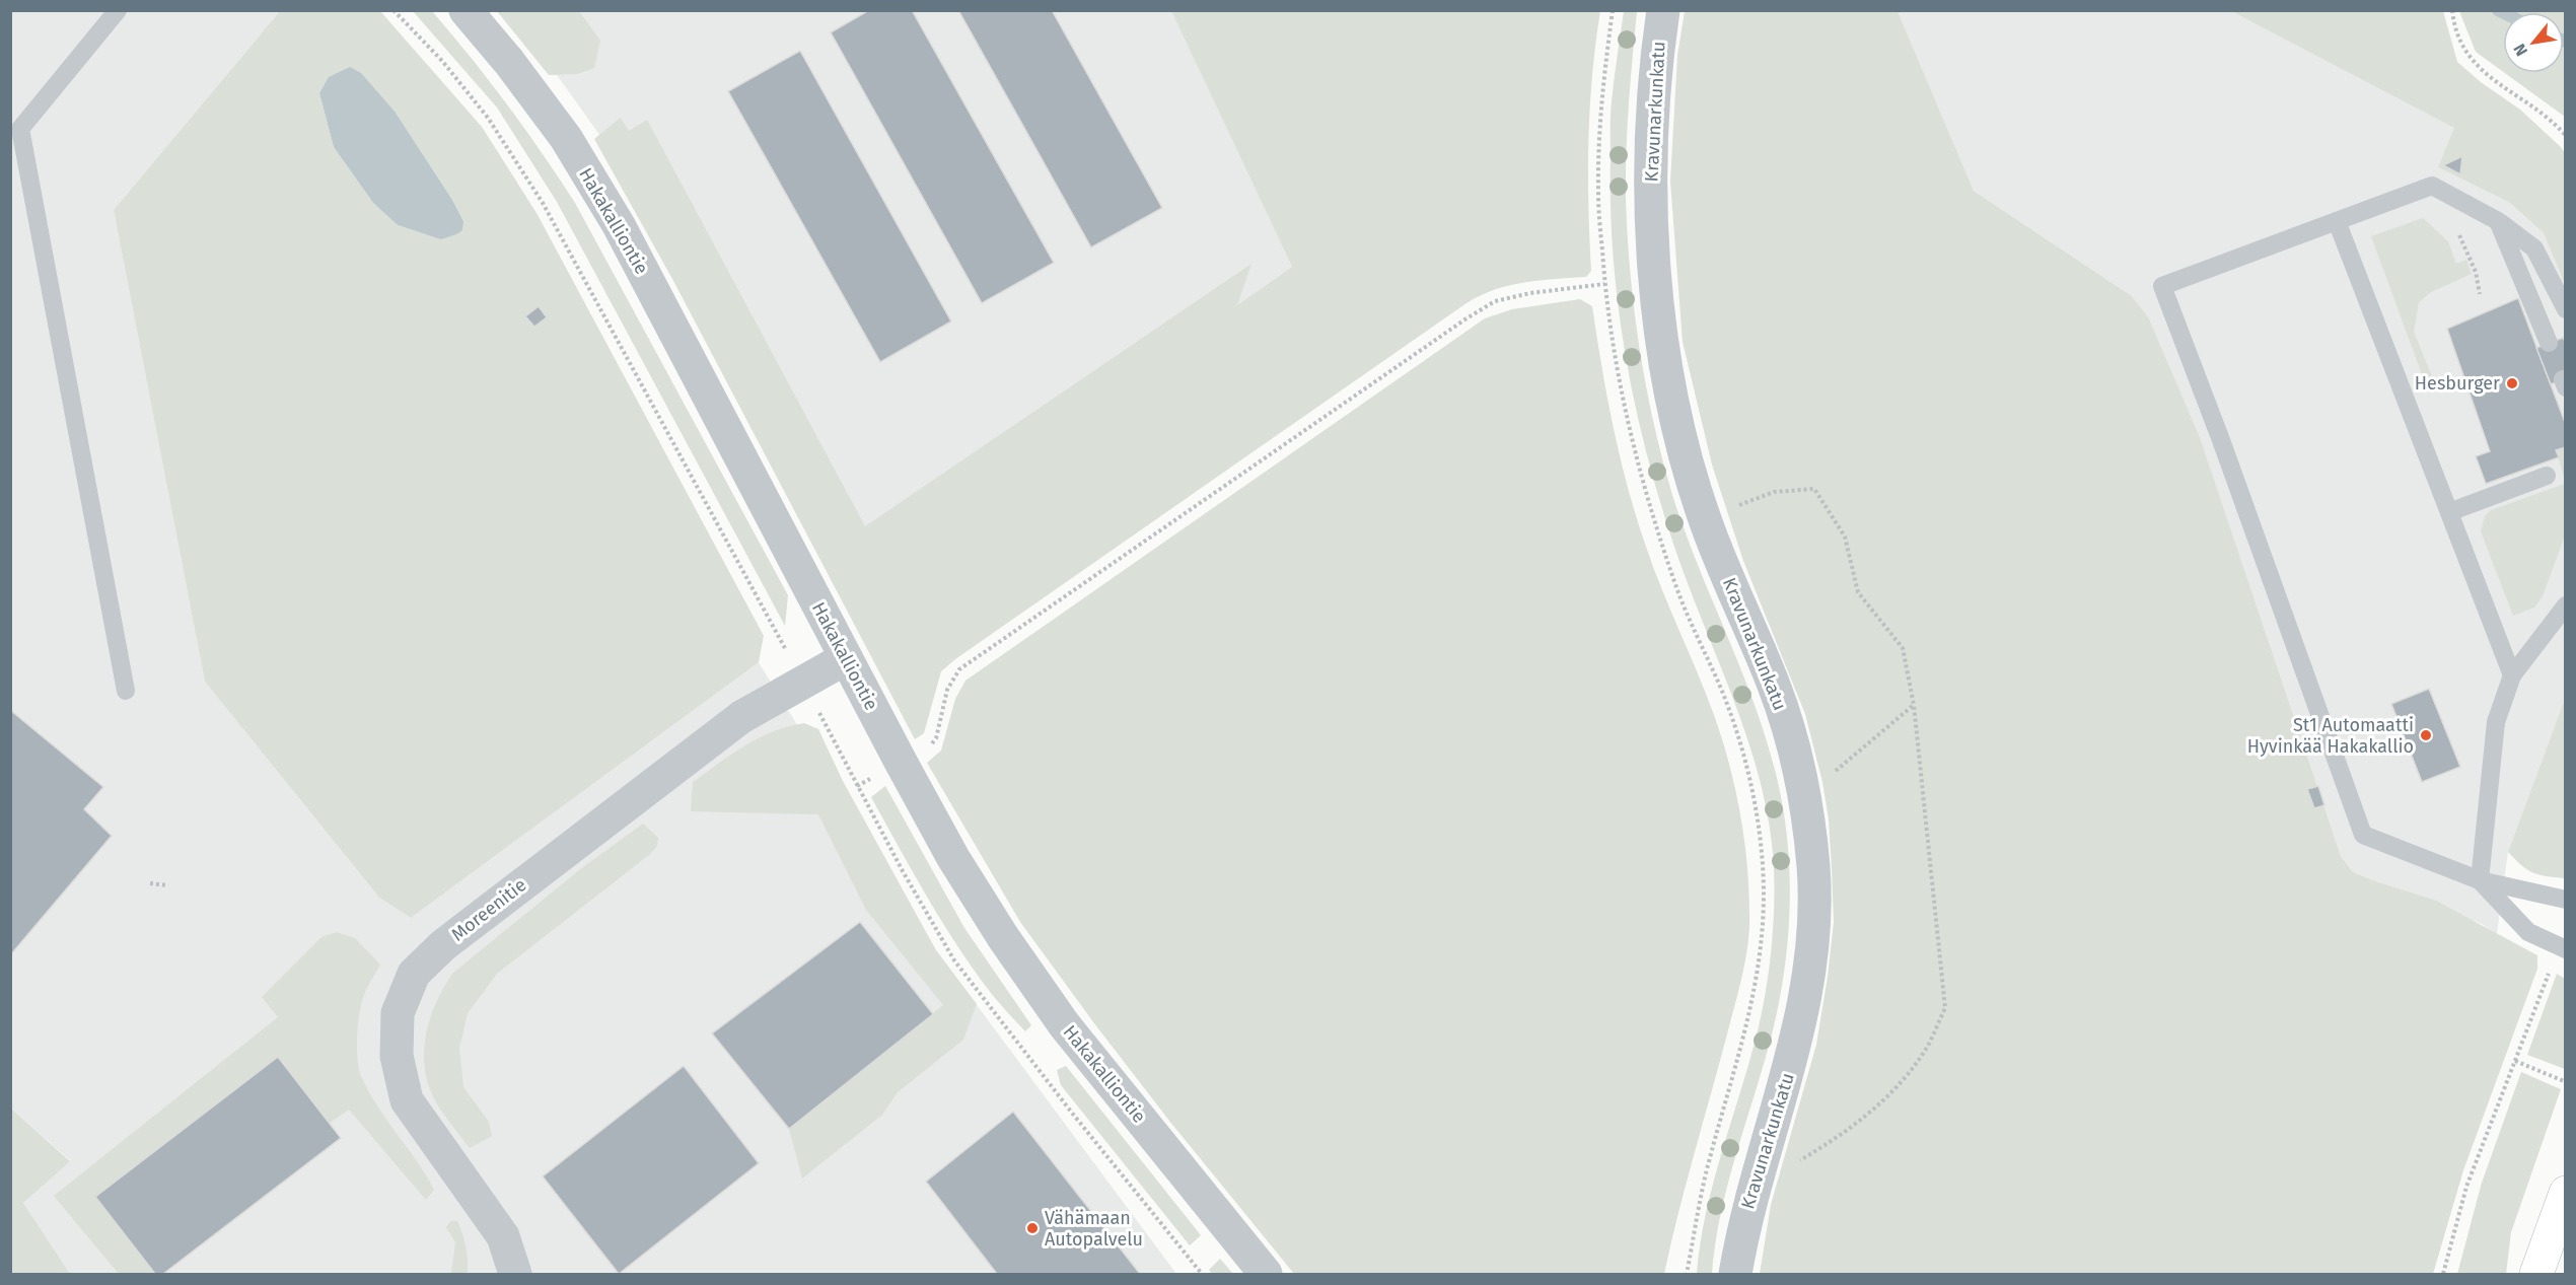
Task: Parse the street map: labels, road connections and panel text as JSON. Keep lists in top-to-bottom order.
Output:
{
  "streets": {
    "street": ["Kravunarkunkatu", "Hakakalliontie", "Moreenitie"]
  },
  "crossings": [
    ["Hakakalliontie", "Moreenitie"]
  ],
  "places": ["Hesburger", "St1 Automaatti Hyvinkää Hakakallio", "Vähämaan Autopalvelu"],
  "north": "bottom left"
}
